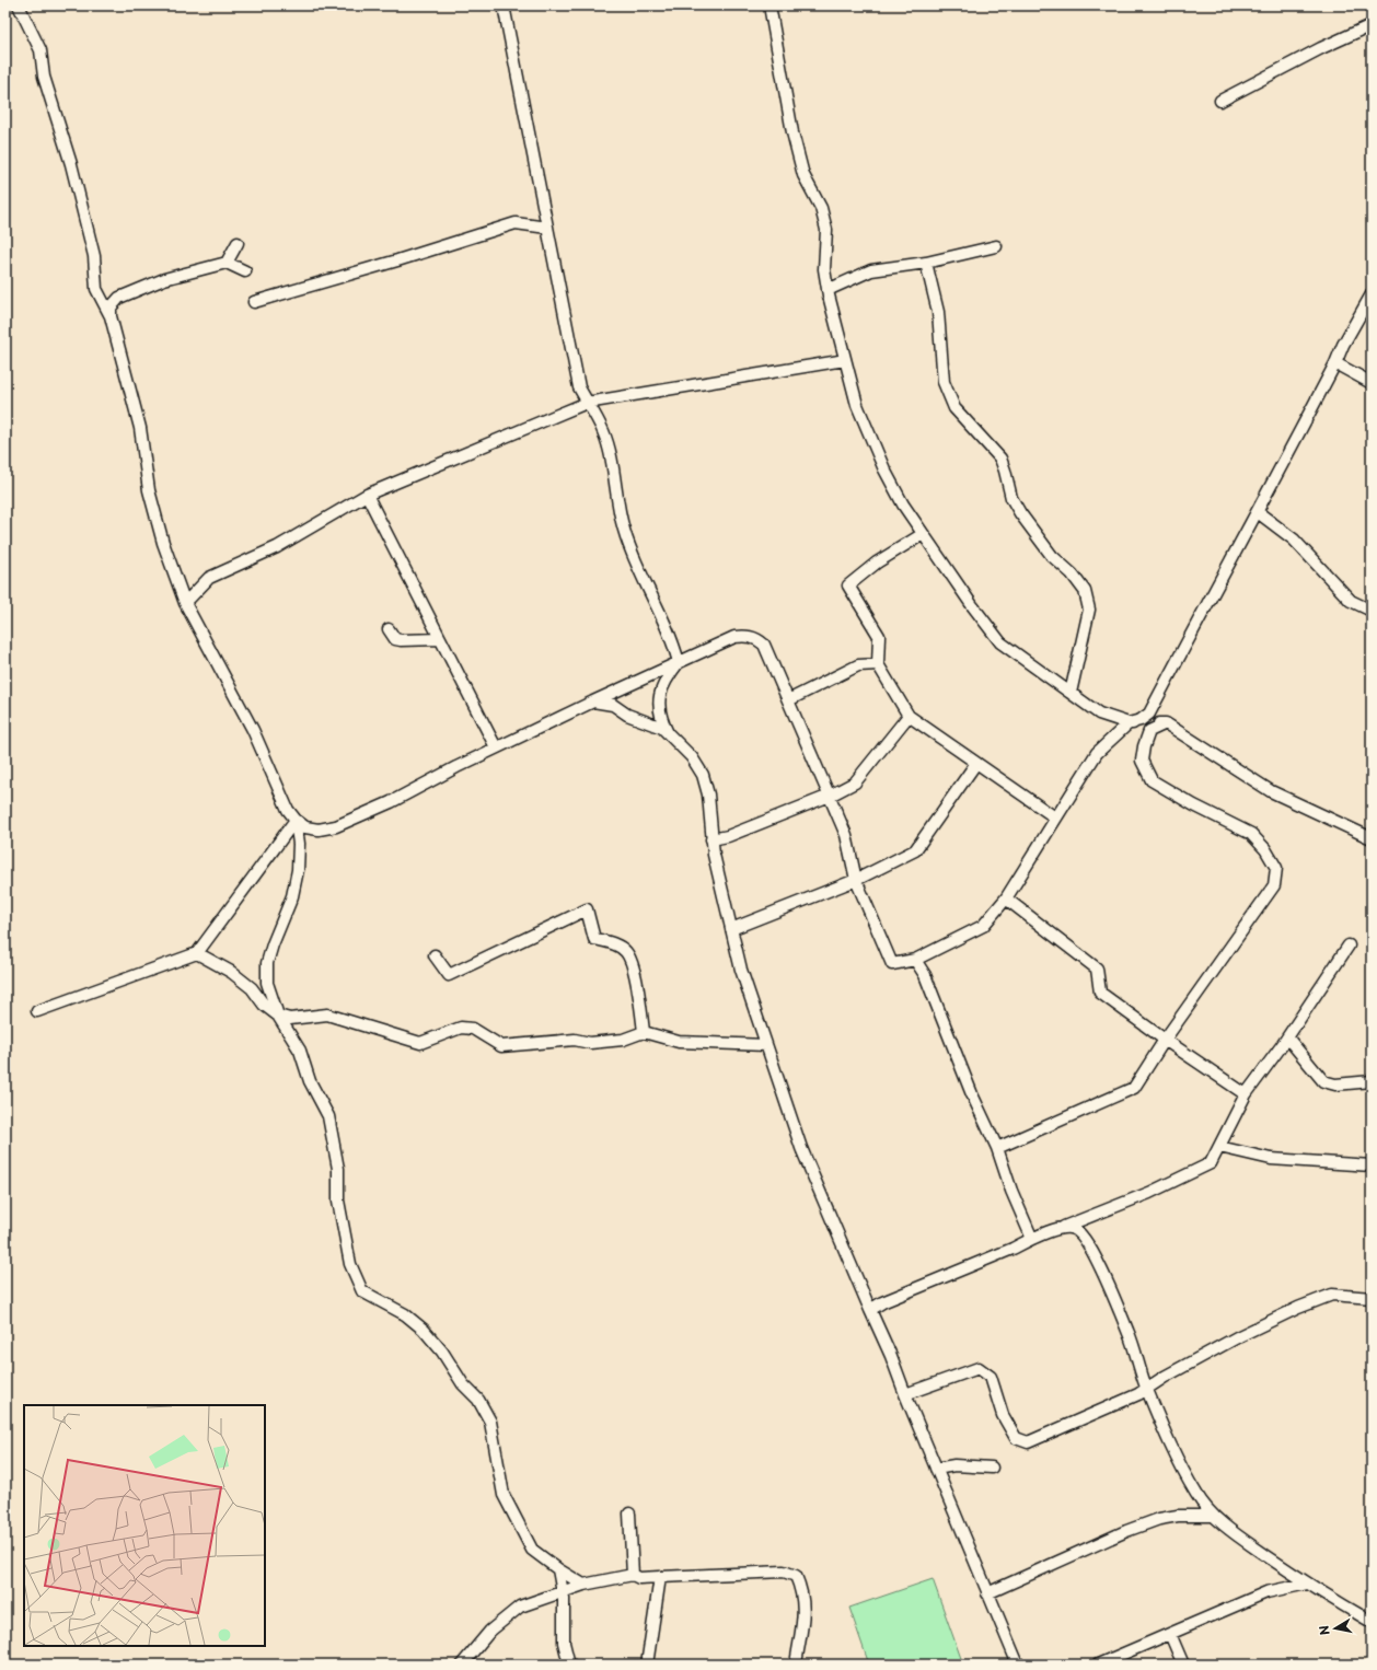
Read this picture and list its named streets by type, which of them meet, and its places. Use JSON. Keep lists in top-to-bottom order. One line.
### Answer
{"north":"left"}
